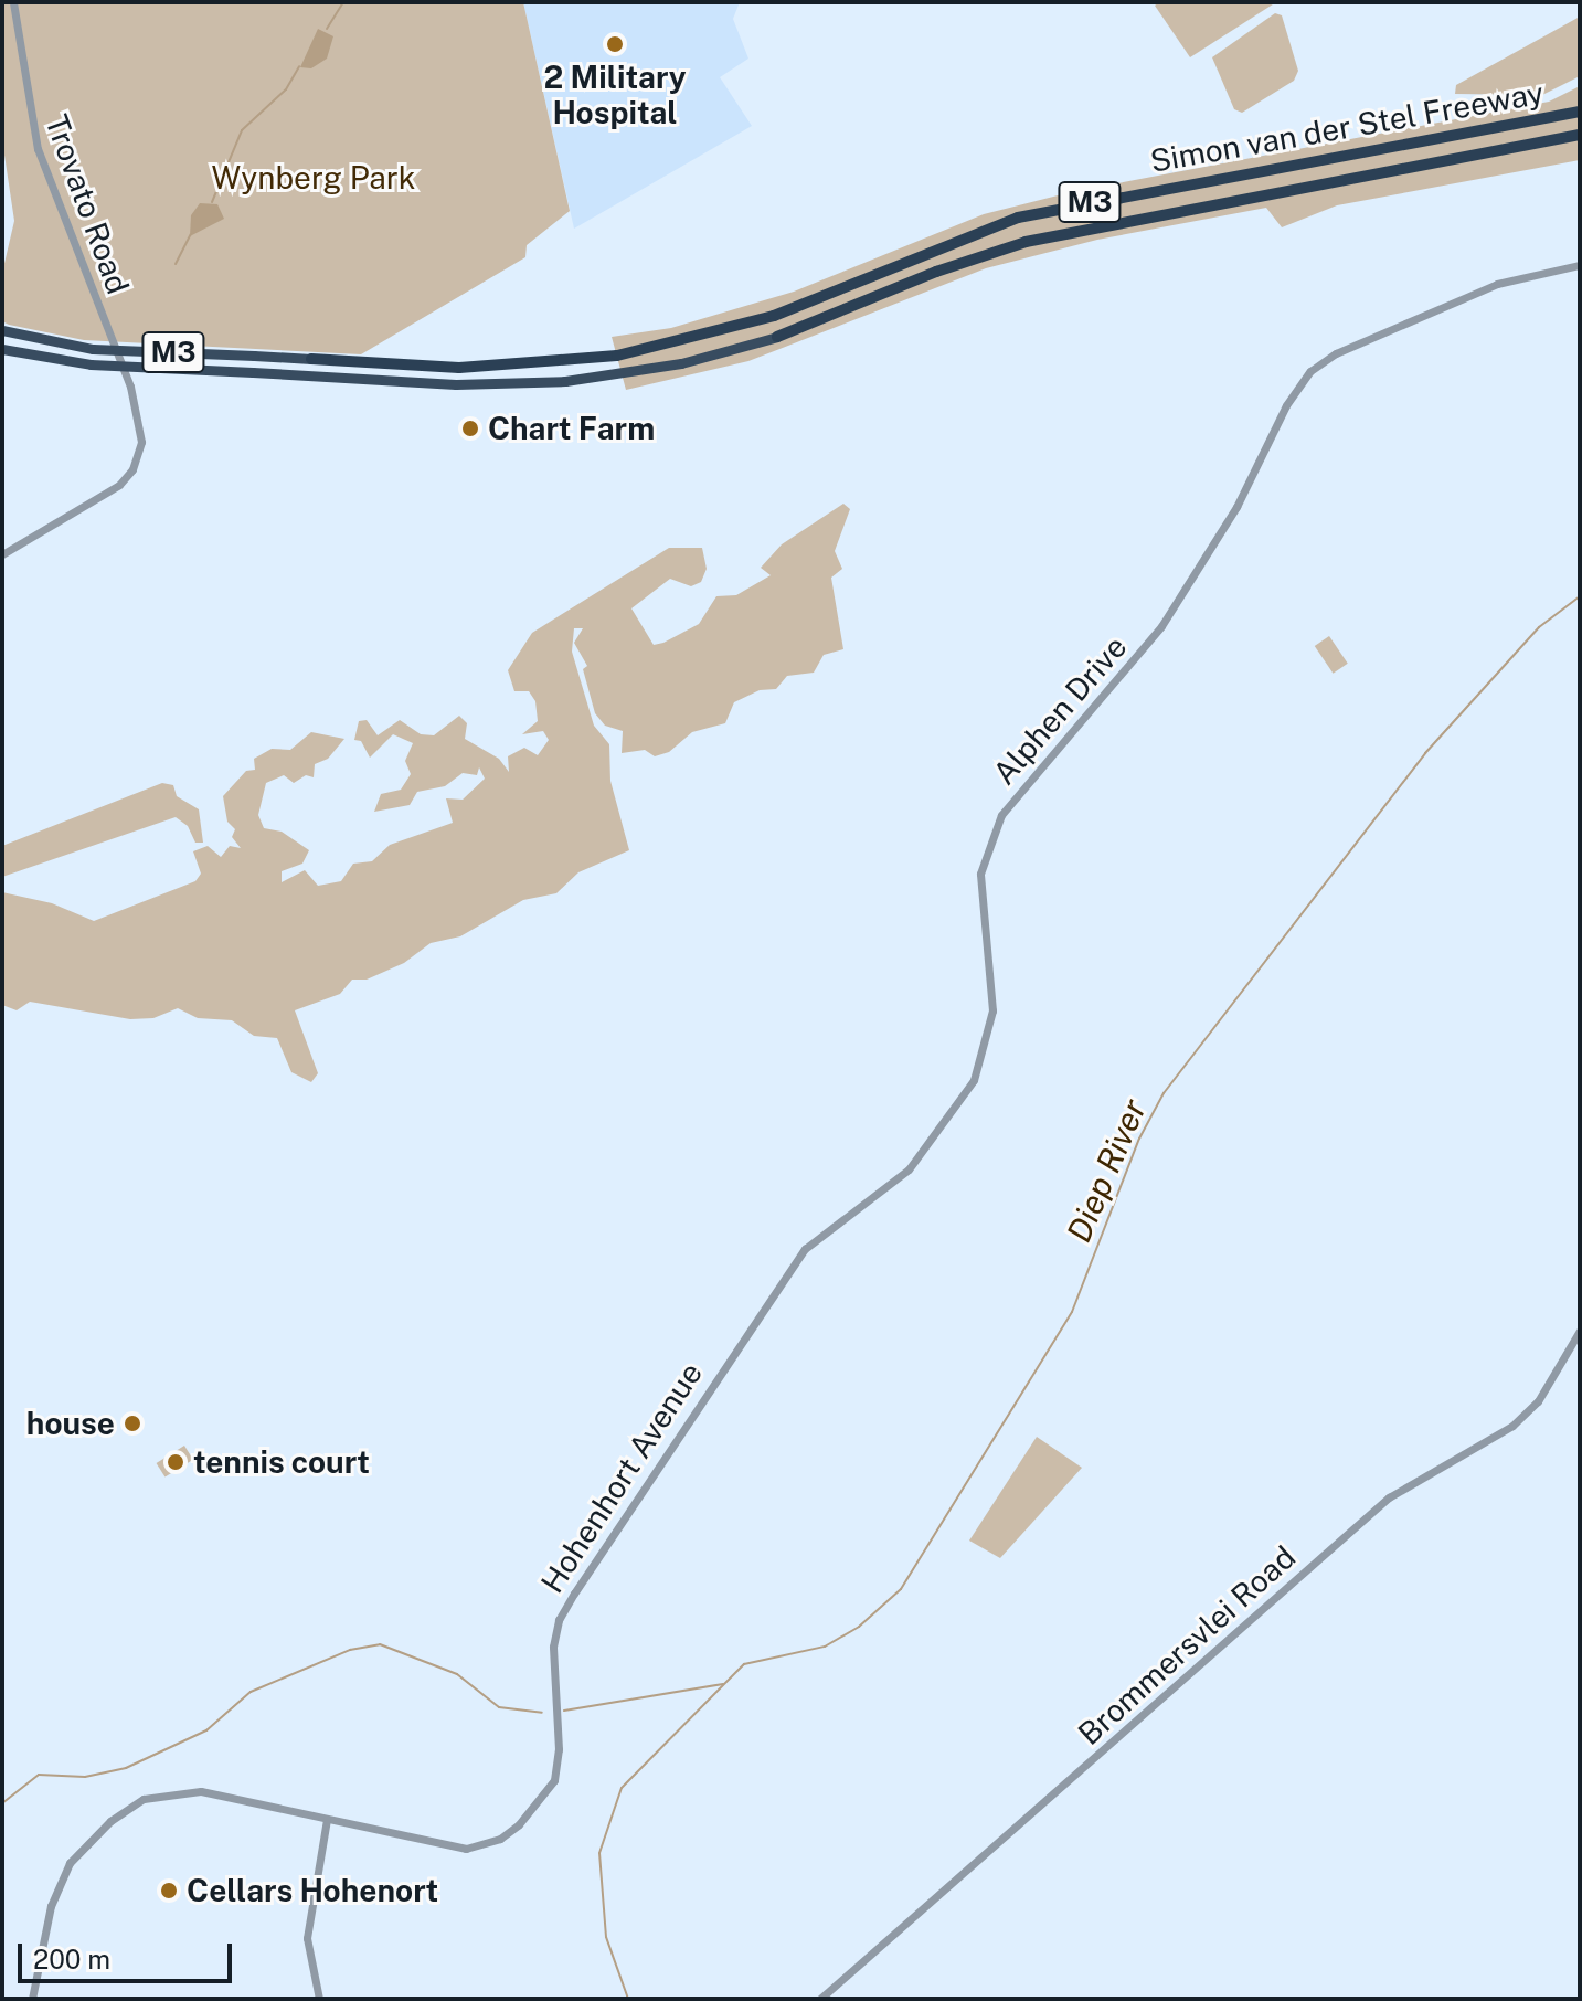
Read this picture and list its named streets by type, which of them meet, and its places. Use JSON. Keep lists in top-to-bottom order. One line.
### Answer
{"streets":{"highway":["Simon van der Stel Freeway","M3"],"street":["Trovato Road","Alphen Drive","Hohenhort Avenue","Brommersvlei Road"]},"crossings":[["Alphen Drive","Hohenhort Avenue"]],"water":["Diep River"],"parks":["Wynberg Park"],"places":["2 Military Hospital","Chart Farm","house","tennis court","Cellars Hohenort"],"scale_bar":"200 m"}
